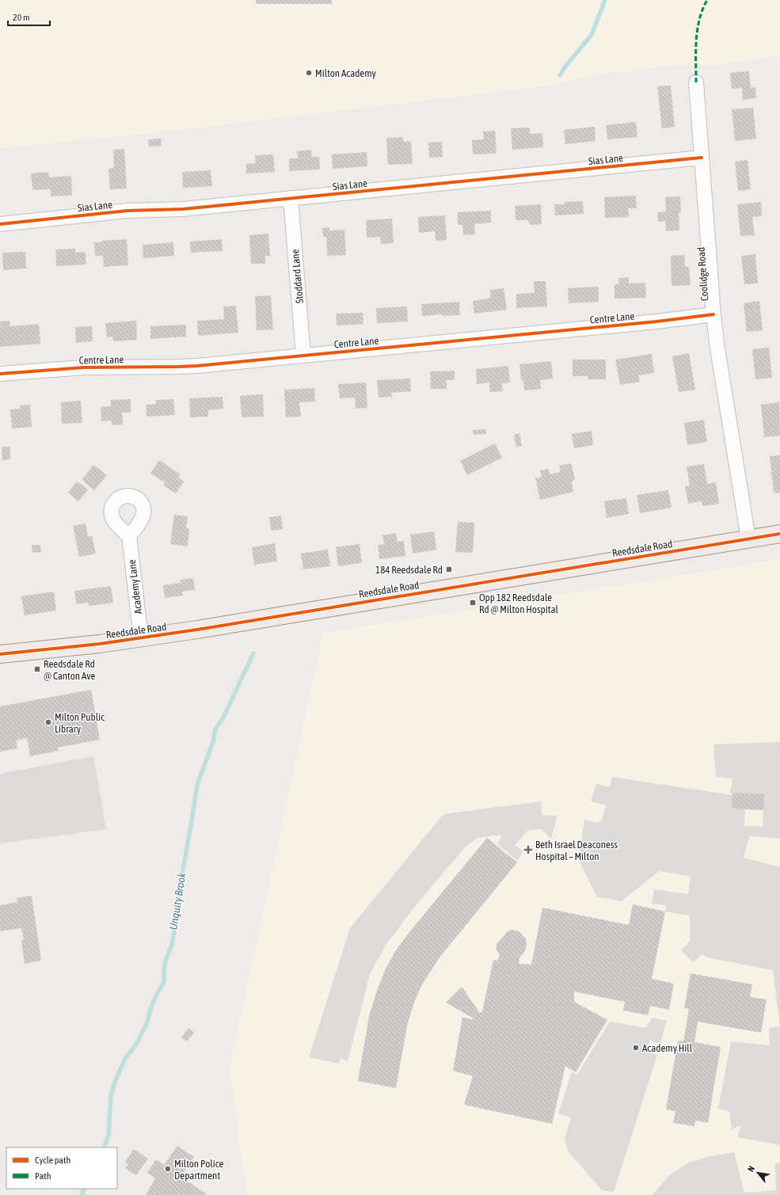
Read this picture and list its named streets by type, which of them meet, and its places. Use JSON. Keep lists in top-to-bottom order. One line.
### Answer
{"streets":{"main road":["Reedsdale Road"],"street":["Sias Lane","Coolidge Road","Stoddard Lane","Centre Lane","Academy Lane"]},"crossings":[["Sias Lane","Coolidge Road"],["Sias Lane","Stoddard Lane"],["Coolidge Road","Centre Lane"],["Coolidge Road","Reedsdale Road"],["Stoddard Lane","Centre Lane"],["Reedsdale Road","Academy Lane"]],"water":["Unquity Brook"],"places":{"other":["Milton Academy","Milton Public Library","Academy Hill","Milton Police Department"],"transit":["184 Reedsdale Rd","Opp 182 Reedsdale Rd @ Milton Hospital","Reedsdale Rd @ Canton Ave"],"health":["Beth Israel Deaconess Hospital – Milton"]},"legend":["Cycle path","Path"],"scale_bar":"20 m","north":"top left"}
